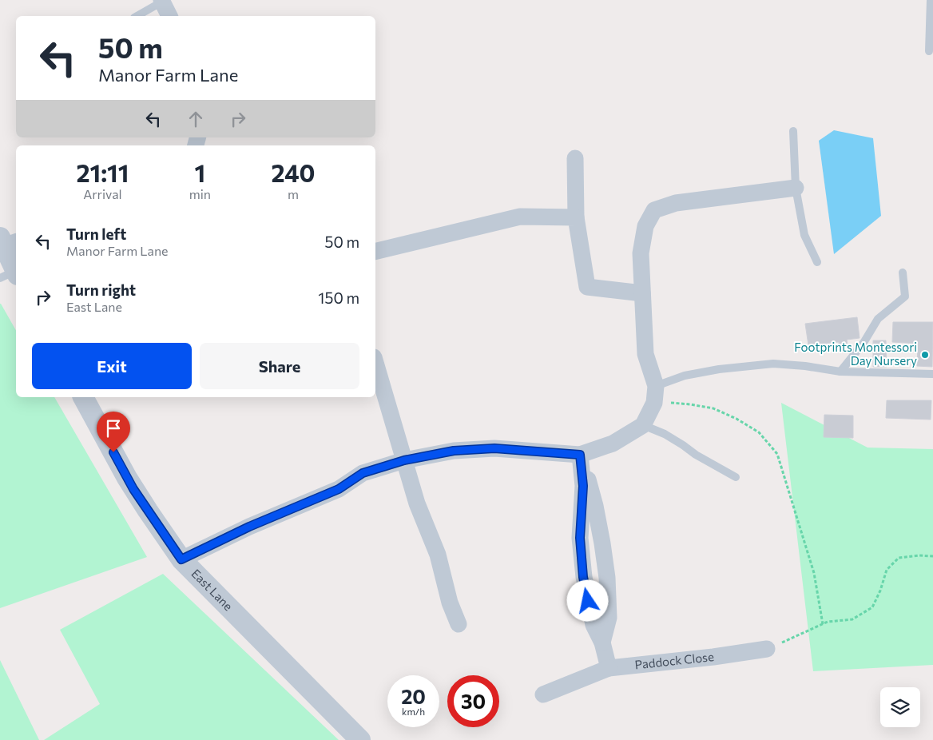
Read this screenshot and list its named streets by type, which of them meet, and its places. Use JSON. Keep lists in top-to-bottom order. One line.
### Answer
{"streets":{"street":["East Lane","Paddock Close"]},"places":["Footprints Montessori Day Nursery"],"page":{"turn":["50 m","Manor Farm Lane"],"eta":["21:11","Arrival","1","min","240","m"],"list":[{"name":"Turn left","note":"Manor Farm Lane","value":"50 m"},{"name":"Turn right","note":"East Lane","value":"150 m"}],"buttons":["Exit","Share"],"speed":"20 km/h","limit":"30"}}
